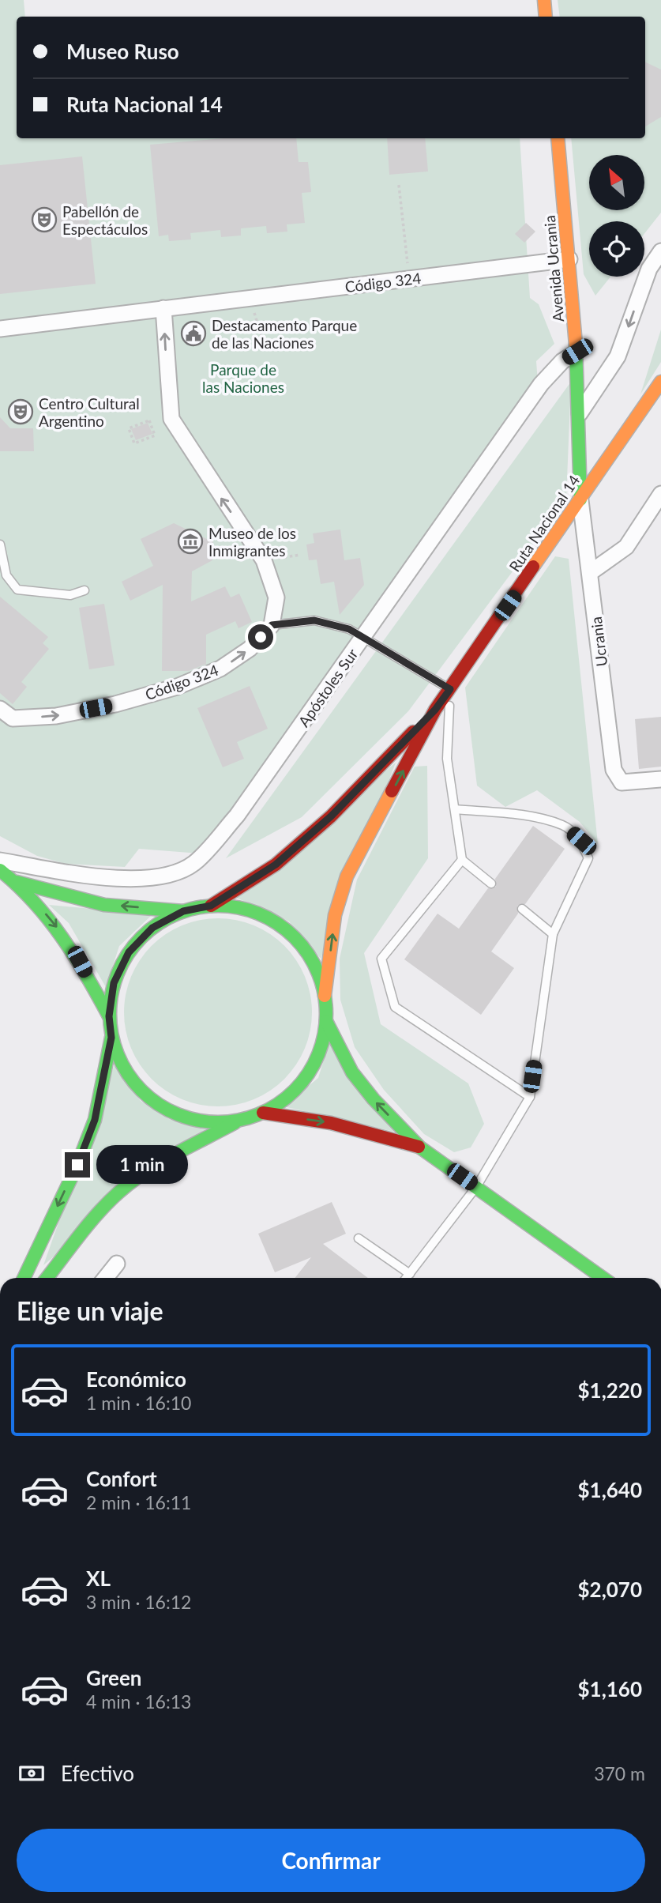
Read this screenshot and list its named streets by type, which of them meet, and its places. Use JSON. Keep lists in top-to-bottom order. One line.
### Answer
{"streets":{"main road":["Avenida Ucrania","Ruta Nacional 14"],"street":["Código 324","Ucrania","Apóstoles Sur"]},"crossings":[["Avenida Ucrania","Código 324"],["Avenida Ucrania","Ruta Nacional 14"],["Avenida Ucrania","Ucrania"],["Avenida Ucrania","Apóstoles Sur"],["Ruta Nacional 14","Ucrania"]],"parks":["Parque de las Naciones"],"places":{"theatre":["Pabellón de Espectáculos","Centro Cultural Argentino"],"public building":["Destacamento Parque de las Naciones"],"museum":["Museo de los Inmigrantes"]},"north":"top left","page":{"banner":["Museo Ruso","Ruta Nacional 14"],"bubble":"1 min","heading":"Elige un viaje","list":[{"name":"Económico","note":"1 min · 16:10","value":"$1,220"},{"name":"Confort","note":"2 min · 16:11","value":"$1,640"},{"name":"XL","note":"3 min · 16:12","value":"$2,070"},{"name":"Green","note":"4 min · 16:13","value":"$1,160"}],"pay":["Efectivo","370 m"],"buttons":"Confirmar"}}
